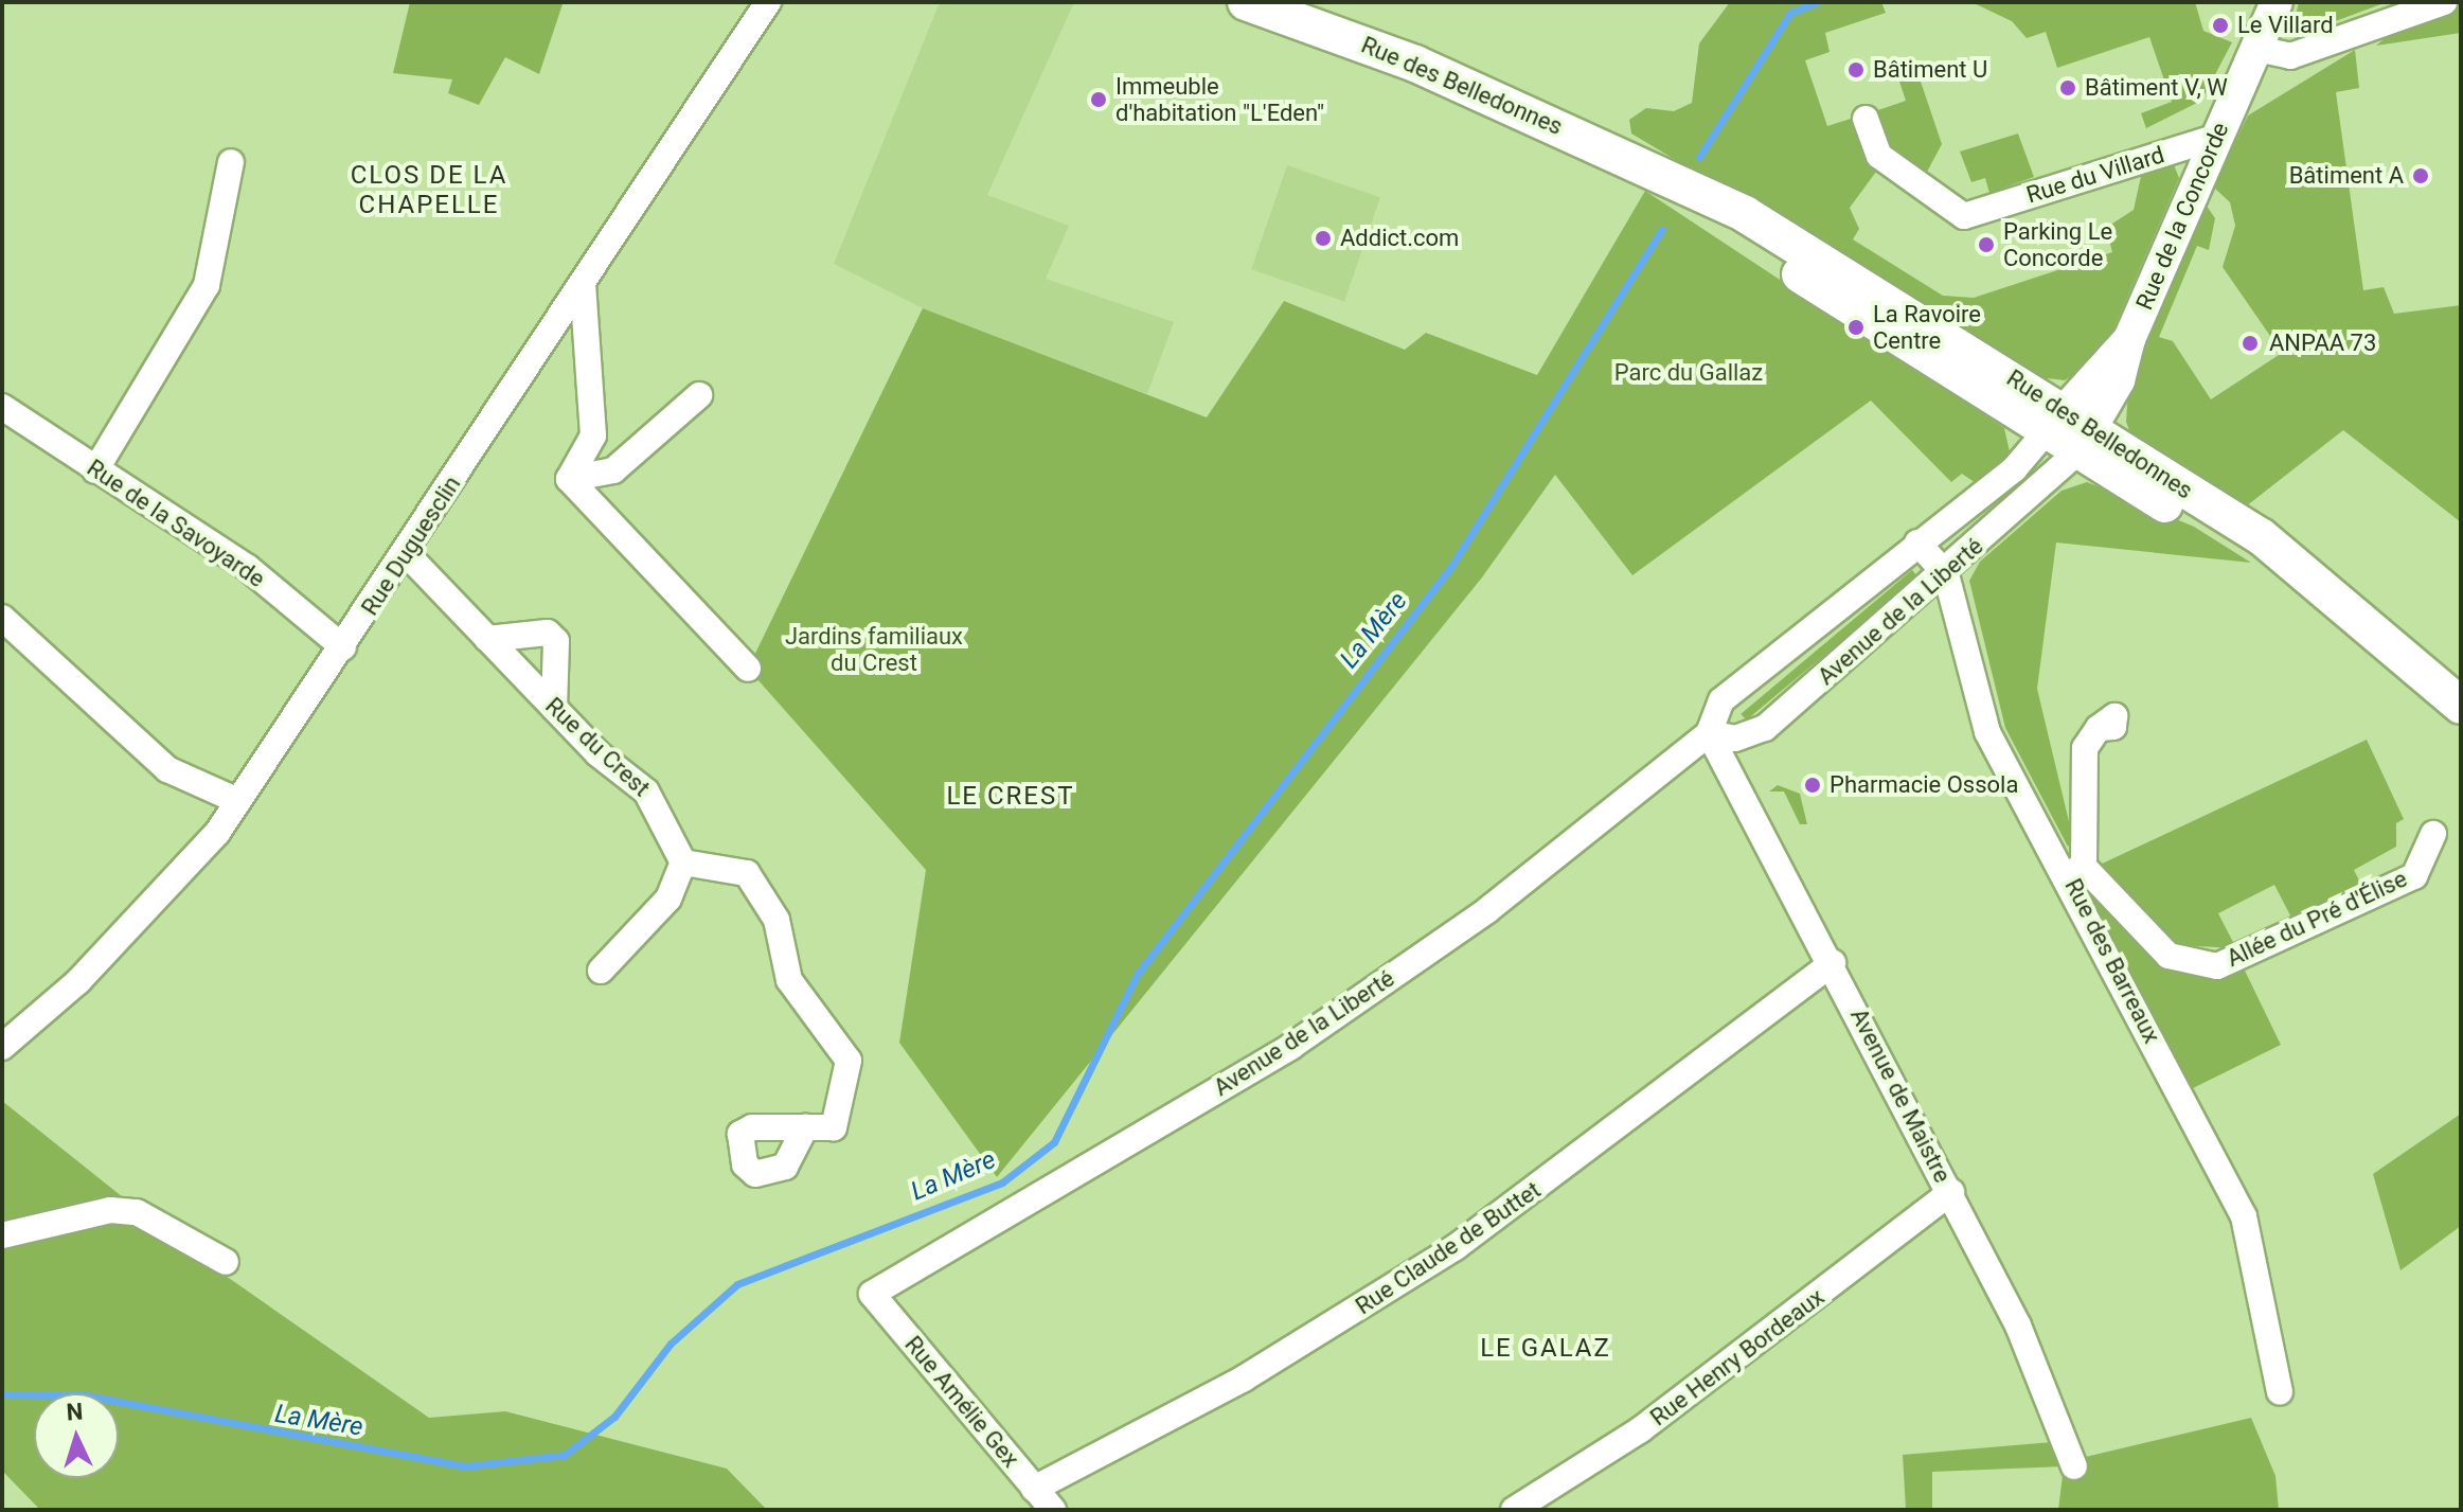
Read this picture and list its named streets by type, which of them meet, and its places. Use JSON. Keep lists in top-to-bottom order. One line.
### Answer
{"streets":{"main road":["Rue des Belledonnes"],"street":["Rue du Villard","Rue de la Concorde","Rue de la Savoyarde","Rue Duguesclin","Avenue de la Liberté","Rue du Crest","Allée du Pré d'Élise","Rue des Barreaux","Avenue de Maistre","Rue Claude de Buttet","Rue Henry Bordeaux","Rue Amélie Gex"]},"crossings":[["Rue des Belledonnes","Rue de la Concorde"],["Rue des Belledonnes","Avenue de la Liberté"],["Rue du Villard","Rue de la Concorde"],["Rue de la Concorde","Avenue de la Liberté"],["Rue de la Savoyarde","Rue Duguesclin"],["Rue Duguesclin","Rue du Crest"],["Avenue de la Liberté","Rue des Barreaux"],["Avenue de la Liberté","Avenue de Maistre"],["Avenue de la Liberté","Rue Amélie Gex"],["Allée du Pré d'Élise","Rue des Barreaux"],["Avenue de Maistre","Rue Claude de Buttet"],["Avenue de Maistre","Rue Henry Bordeaux"],["Rue Claude de Buttet","Rue Amélie Gex"]],"districts":["CLOS DE LA CHAPELLE","LE CREST","LE GALAZ"],"water":["La Mère"],"parks":["Parc du Gallaz","Jardins familiaux du Crest"],"places":["Le Villard","Bâtiment U","Bâtiment V, W","Immeuble d'habitation \"L'Eden\"","Bâtiment A","Addict.com","Parking Le Concorde","La Ravoire Centre","ANPAA 73","Pharmacie Ossola"],"north":"top"}
